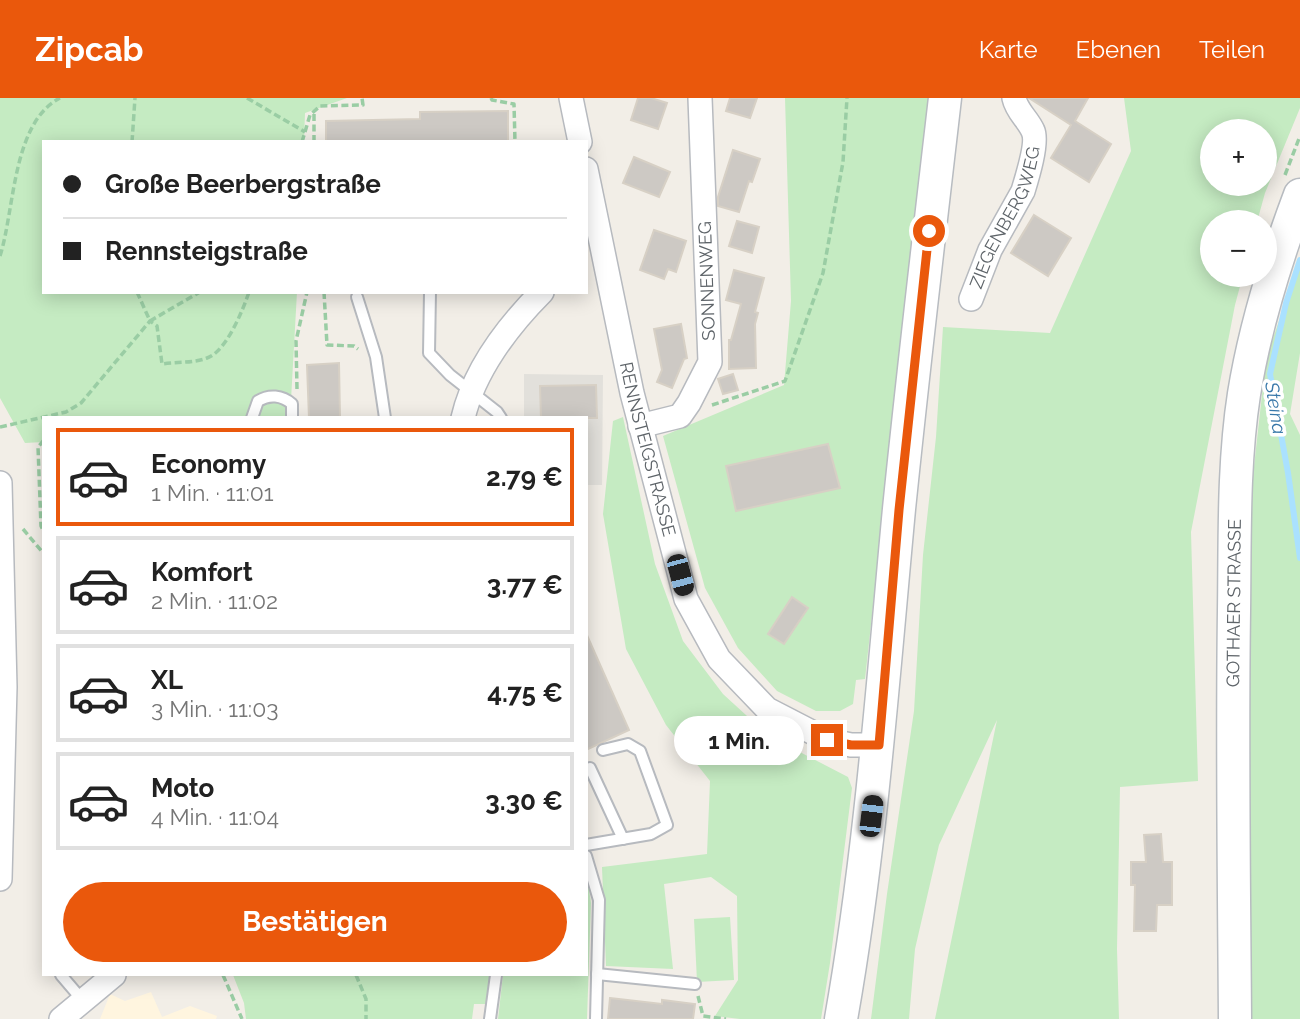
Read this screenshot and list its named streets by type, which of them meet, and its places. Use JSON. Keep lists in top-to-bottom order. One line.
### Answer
{"streets":{"street":["ZIEGENBERGWEG","SONNENWEG","RENNSTEIGSTRASSE","GOTHAER STRASSE"]},"water":["Steina"],"page":{"header":"Zipcab","nav":["Karte","Ebenen","Teilen"],"map_buttons":["+","−"],"banner":["Große Beerbergstraße","Rennsteigstraße"],"list":[{"name":"Economy","note":"1 Min. · 11:01","value":"2.79 €"},{"name":"Komfort","note":"2 Min. · 11:02","value":"3.77 €"},{"name":"XL","note":"3 Min. · 11:03","value":"4.75 €"},{"name":"Moto","note":"4 Min. · 11:04","value":"3.30 €"}],"bubble":"1 Min.","buttons":"Bestätigen"}}
